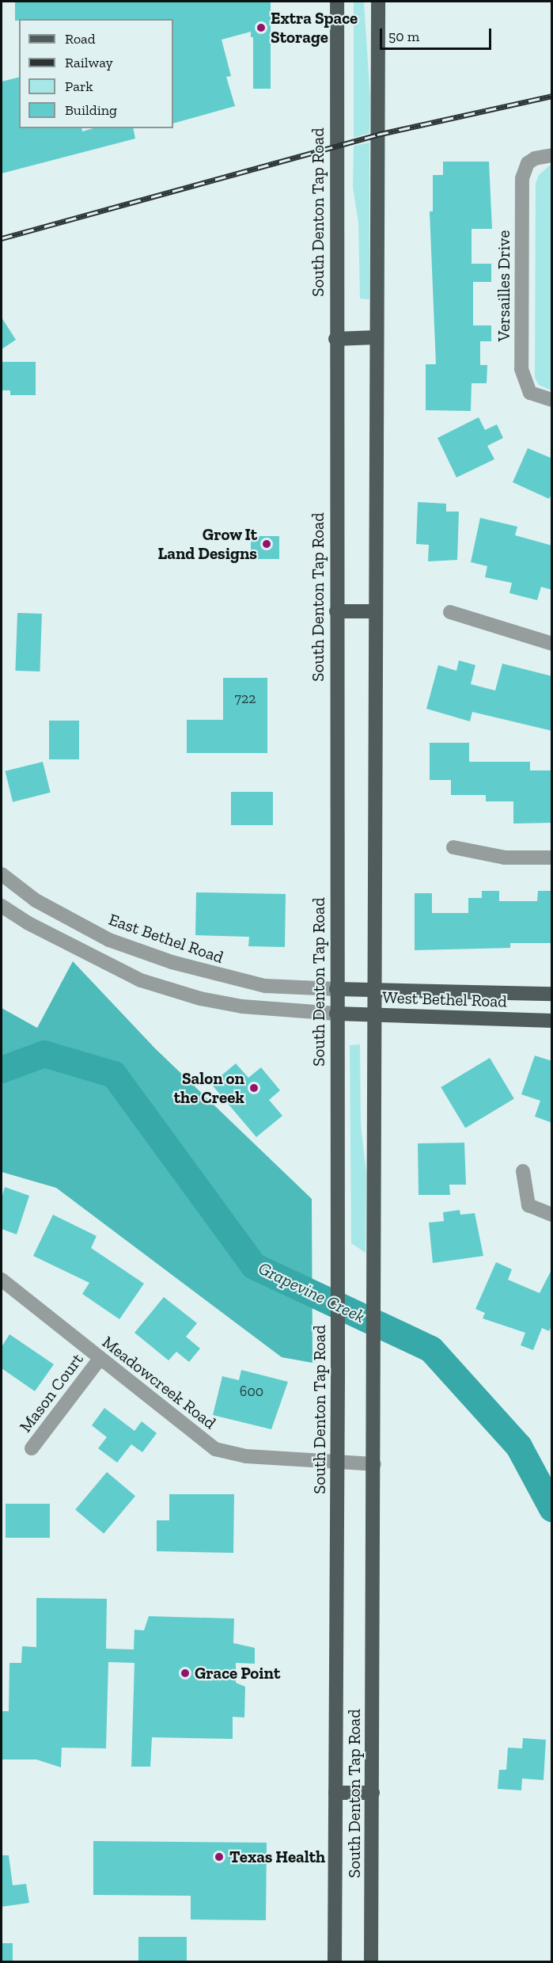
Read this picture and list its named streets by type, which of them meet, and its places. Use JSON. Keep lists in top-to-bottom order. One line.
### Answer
{"streets":{"main road":["South Denton Tap Road","West Bethel Road"],"street":["Versailles Drive","East Bethel Road","Meadowcreek Road","Mason Court"]},"crossings":[["South Denton Tap Road","East Bethel Road"],["South Denton Tap Road","West Bethel Road"],["South Denton Tap Road","Meadowcreek Road"],["East Bethel Road","West Bethel Road"],["Meadowcreek Road","Mason Court"]],"water":["Grapevine Creek"],"places":["Extra Space Storage","Grow It Land Designs","Salon on the Creek","Grace Point","Texas Health"],"house_numbers":["722","600"],"legend":["Road","Railway","Park","Building"],"scale_bar":"50 m"}
